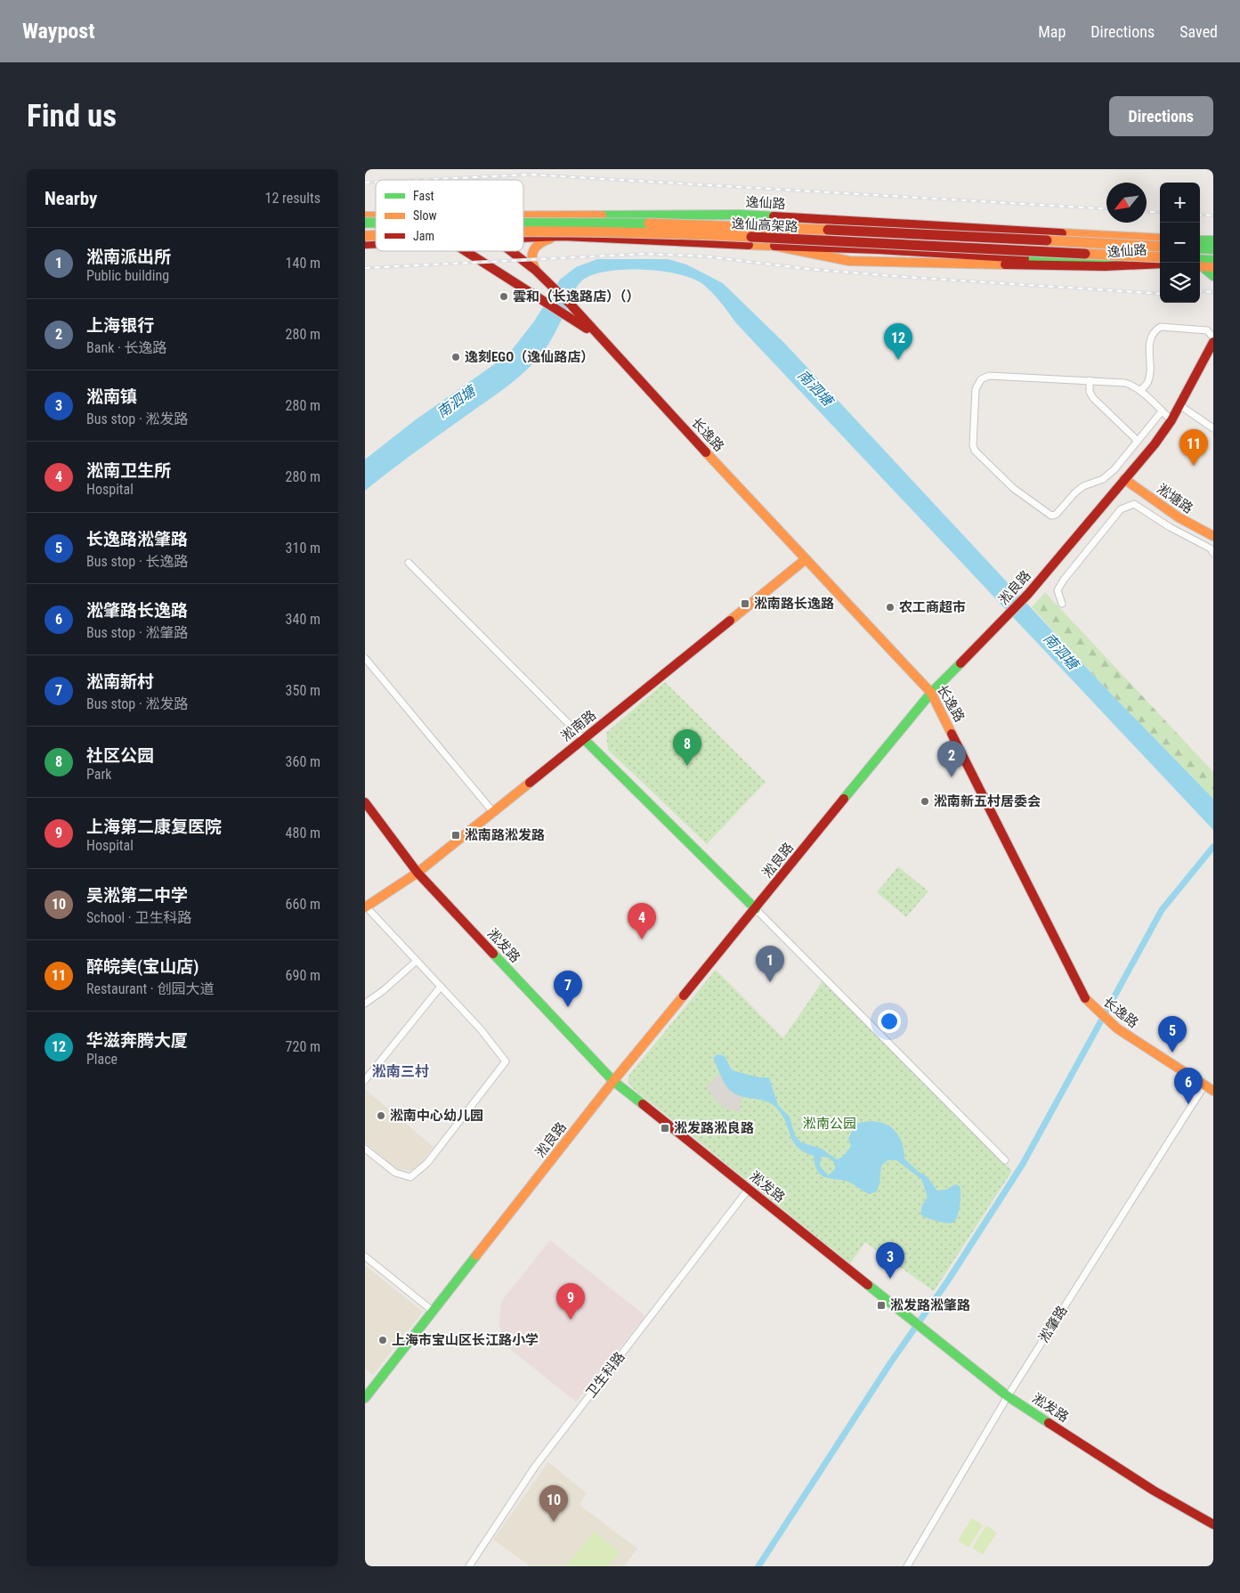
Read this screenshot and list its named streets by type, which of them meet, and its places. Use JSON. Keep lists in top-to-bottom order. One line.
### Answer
{"streets":{"main road":["逸仙路","逸仙高架路","长逸路","淞塘路","淞良路","淞南路","淞发路"],"street":["淞肇路","卫生科路"]},"crossings":[["长逸路","淞良路"],["长逸路","淞南路"],["长逸路","淞肇路"],["淞塘路","淞良路"],["淞良路","淞发路"],["淞南路","淞发路"],["淞发路","淞肇路"],["淞发路","卫生科路"]],"districts":["淞南三村"],"water":["南泗塘"],"parks":["淞南公园"],"places":{"other":["雲和（长逸路店）（）","逸刻EGO（逸仙路店）","农工商超市","淞南新五村居委会","淞南中心幼儿园","上海市宝山区长江路小学"],"transit":["淞南路长逸路","淞南路淞发路","淞发路淞良路","淞发路淞肇路"]},"legend":["Fast","Slow","Jam"],"north":"bottom left","page":{"header":"Waypost","nav":["Map","Directions","Saved"],"buttons":"Directions","title":"Find us","heading":["Nearby","12 results"],"map_buttons":["+","−"],"list":[{"mark":"1","name":"淞南派出所","note":"Public building","value":"140 m"},{"mark":"2","name":"上海银行","note":"Bank · 长逸路","value":"280 m"},{"mark":"3","name":"淞南镇","note":"Bus stop · 淞发路","value":"280 m"},{"mark":"4","name":"淞南卫生所","note":"Hospital","value":"280 m"},{"mark":"5","name":"长逸路淞肇路","note":"Bus stop · 长逸路","value":"310 m"},{"mark":"6","name":"淞肇路长逸路","note":"Bus stop · 淞肇路","value":"340 m"},{"mark":"7","name":"淞南新村","note":"Bus stop · 淞发路","value":"350 m"},{"mark":"8","name":"社区公园","note":"Park","value":"360 m"},{"mark":"9","name":"上海第二康复医院","note":"Hospital","value":"480 m"},{"mark":"10","name":"吴淞第二中学","note":"School · 卫生科路","value":"660 m"},{"mark":"11","name":"醉皖美(宝山店)","note":"Restaurant · 创园大道","value":"690 m"},{"mark":"12","name":"华滋奔腾大厦","note":"Place","value":"720 m"}],"pins":["12","11","8","2","4","1","7","5","6","3","9","10"]}}
